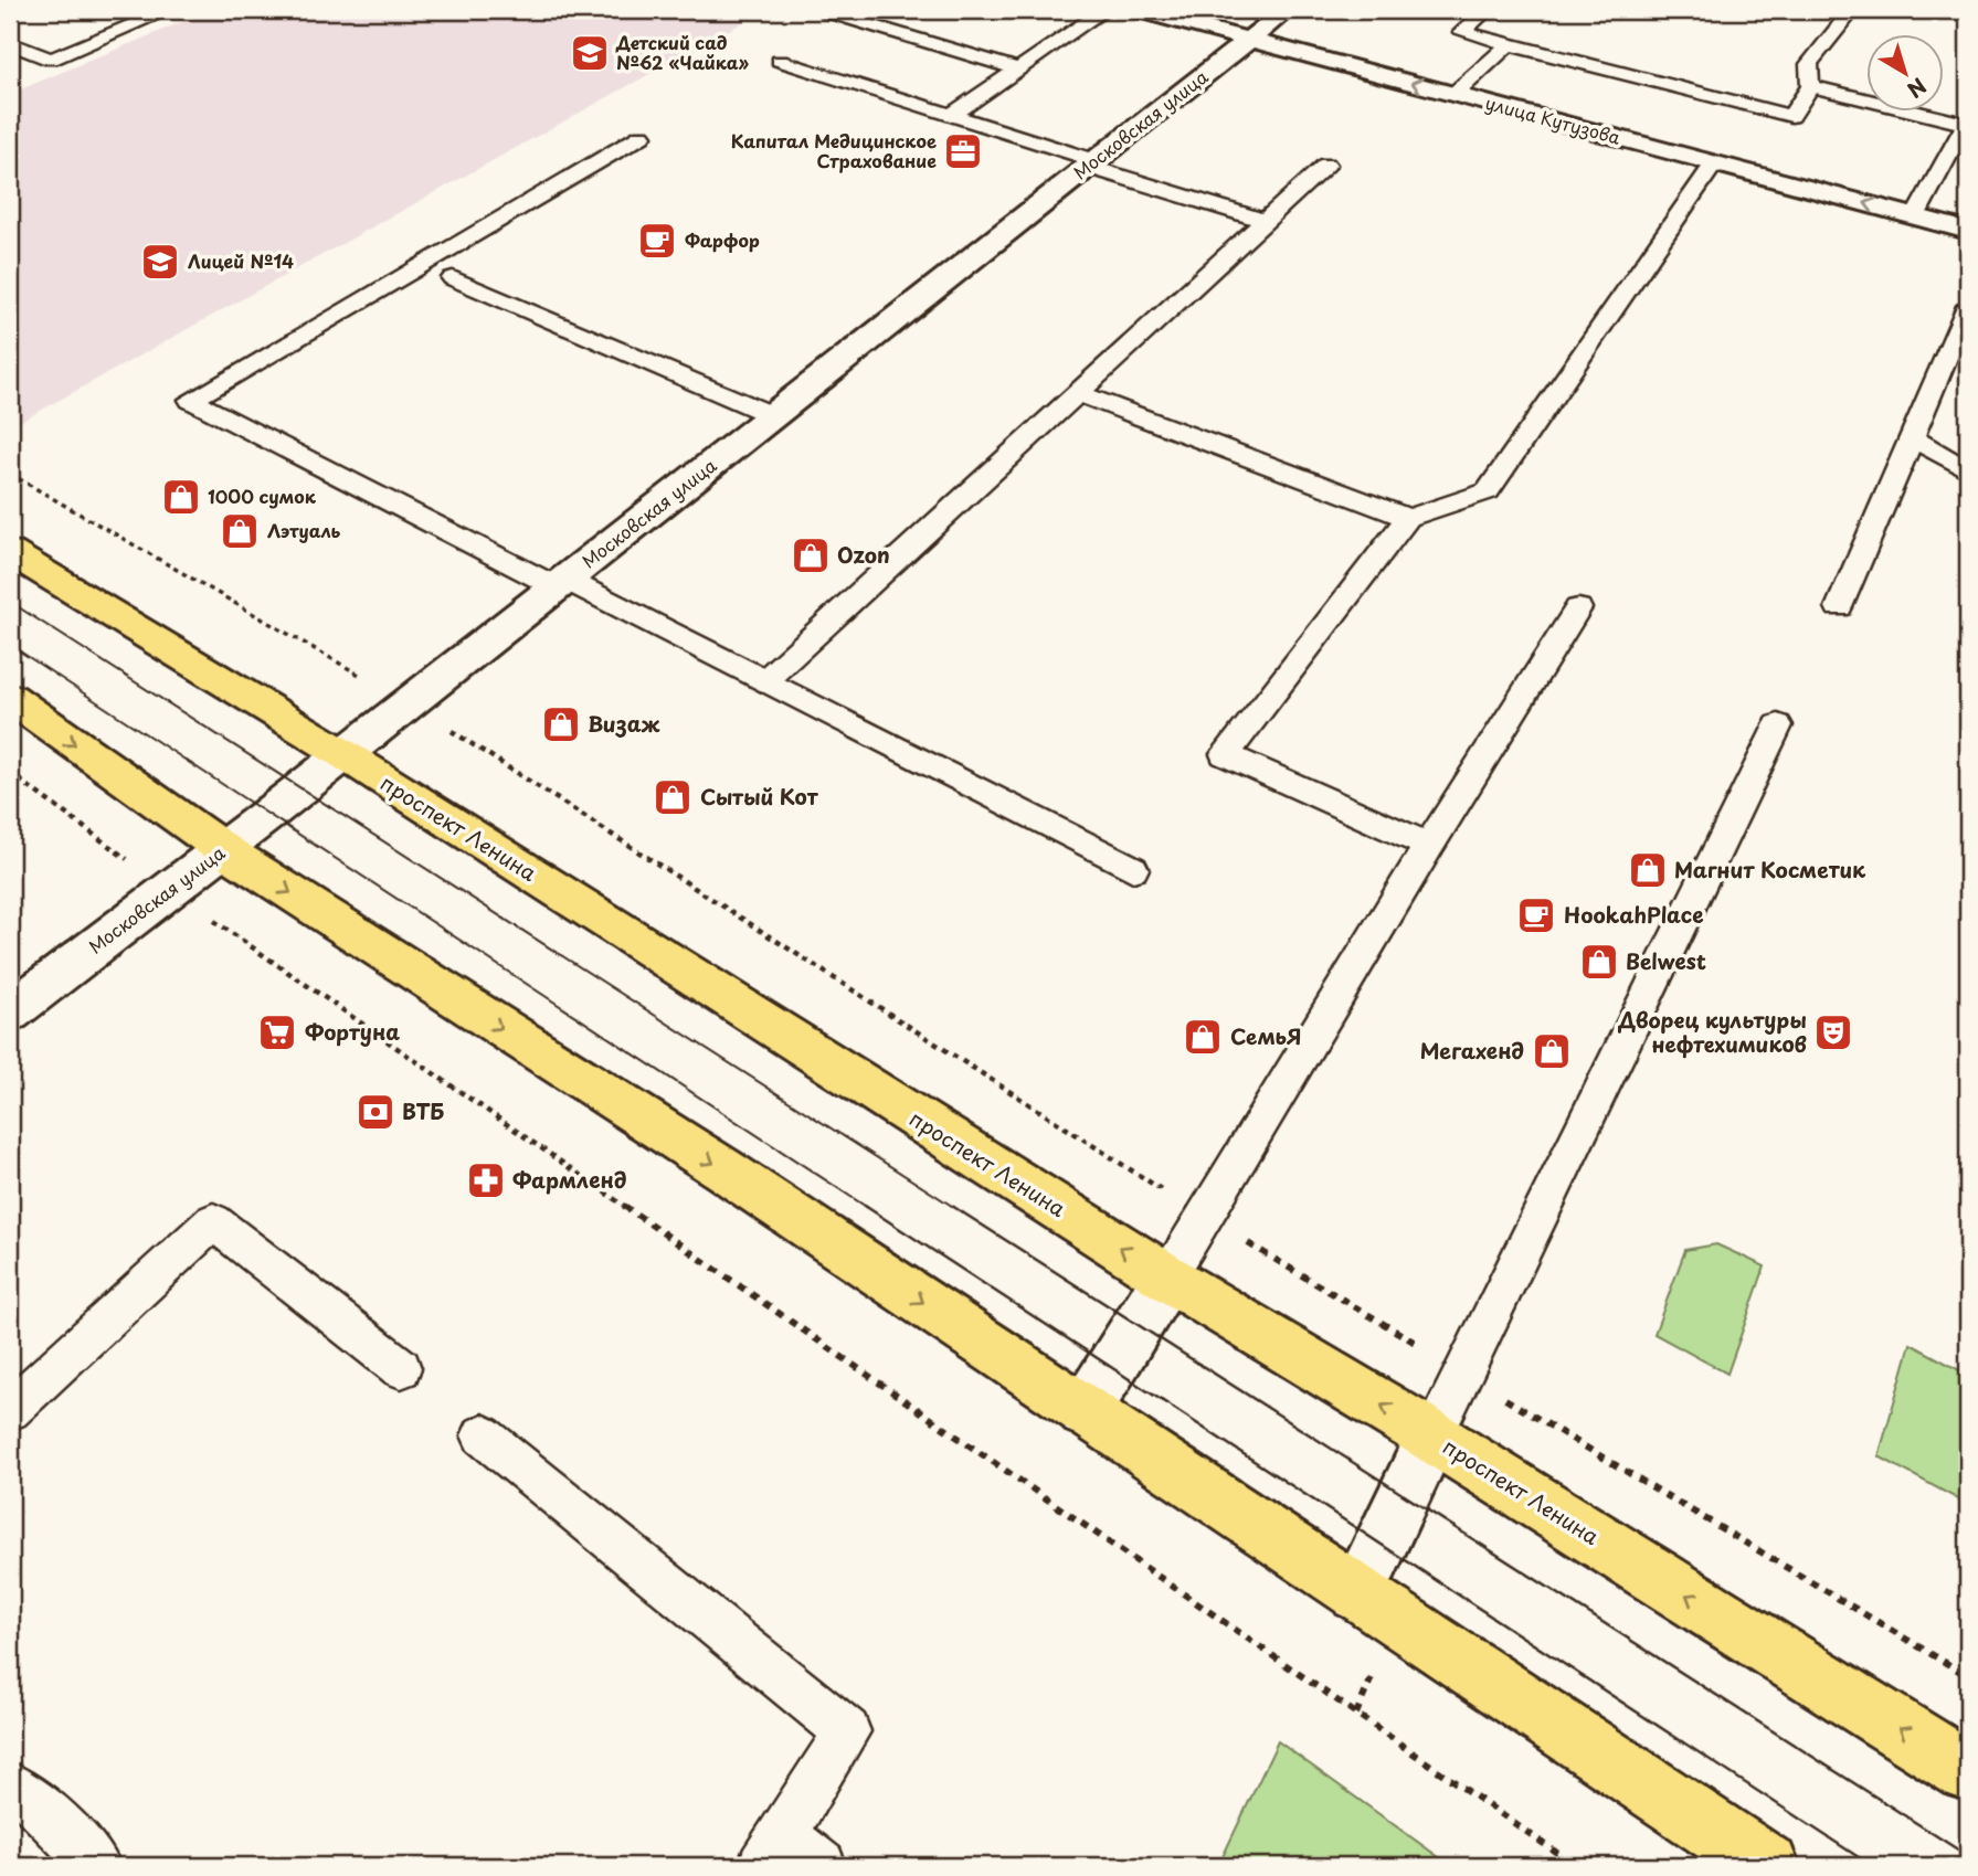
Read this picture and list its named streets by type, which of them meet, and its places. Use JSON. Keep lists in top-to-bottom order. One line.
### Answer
{"streets":{"main road":["проспект Ленина"],"street":["улица Кутузова","Московская улица"]},"crossings":[["улица Кутузова","Московская улица"],["Московская улица","проспект Ленина"]],"one_way":["улица Кутузова"],"places":{"school or university":["Детский сад №62 «Чайка»","Лицей №14"],"office":["Капитал Медицинское Страхование"],"cafe":["Фарфор","HookahPlace"],"shop":["1000 сумок","Лэтуаль","Ozon","Визаж","Сытый Кот","Магнит Косметик","Belwest","СемьЯ","Мегахенд"],"supermarket":["Фортуна"],"theatre":["Дворец культуры нефтехимиков"],"bank":["ВТБ"],"pharmacy":["Фармленд"]},"north":"bottom right"}
